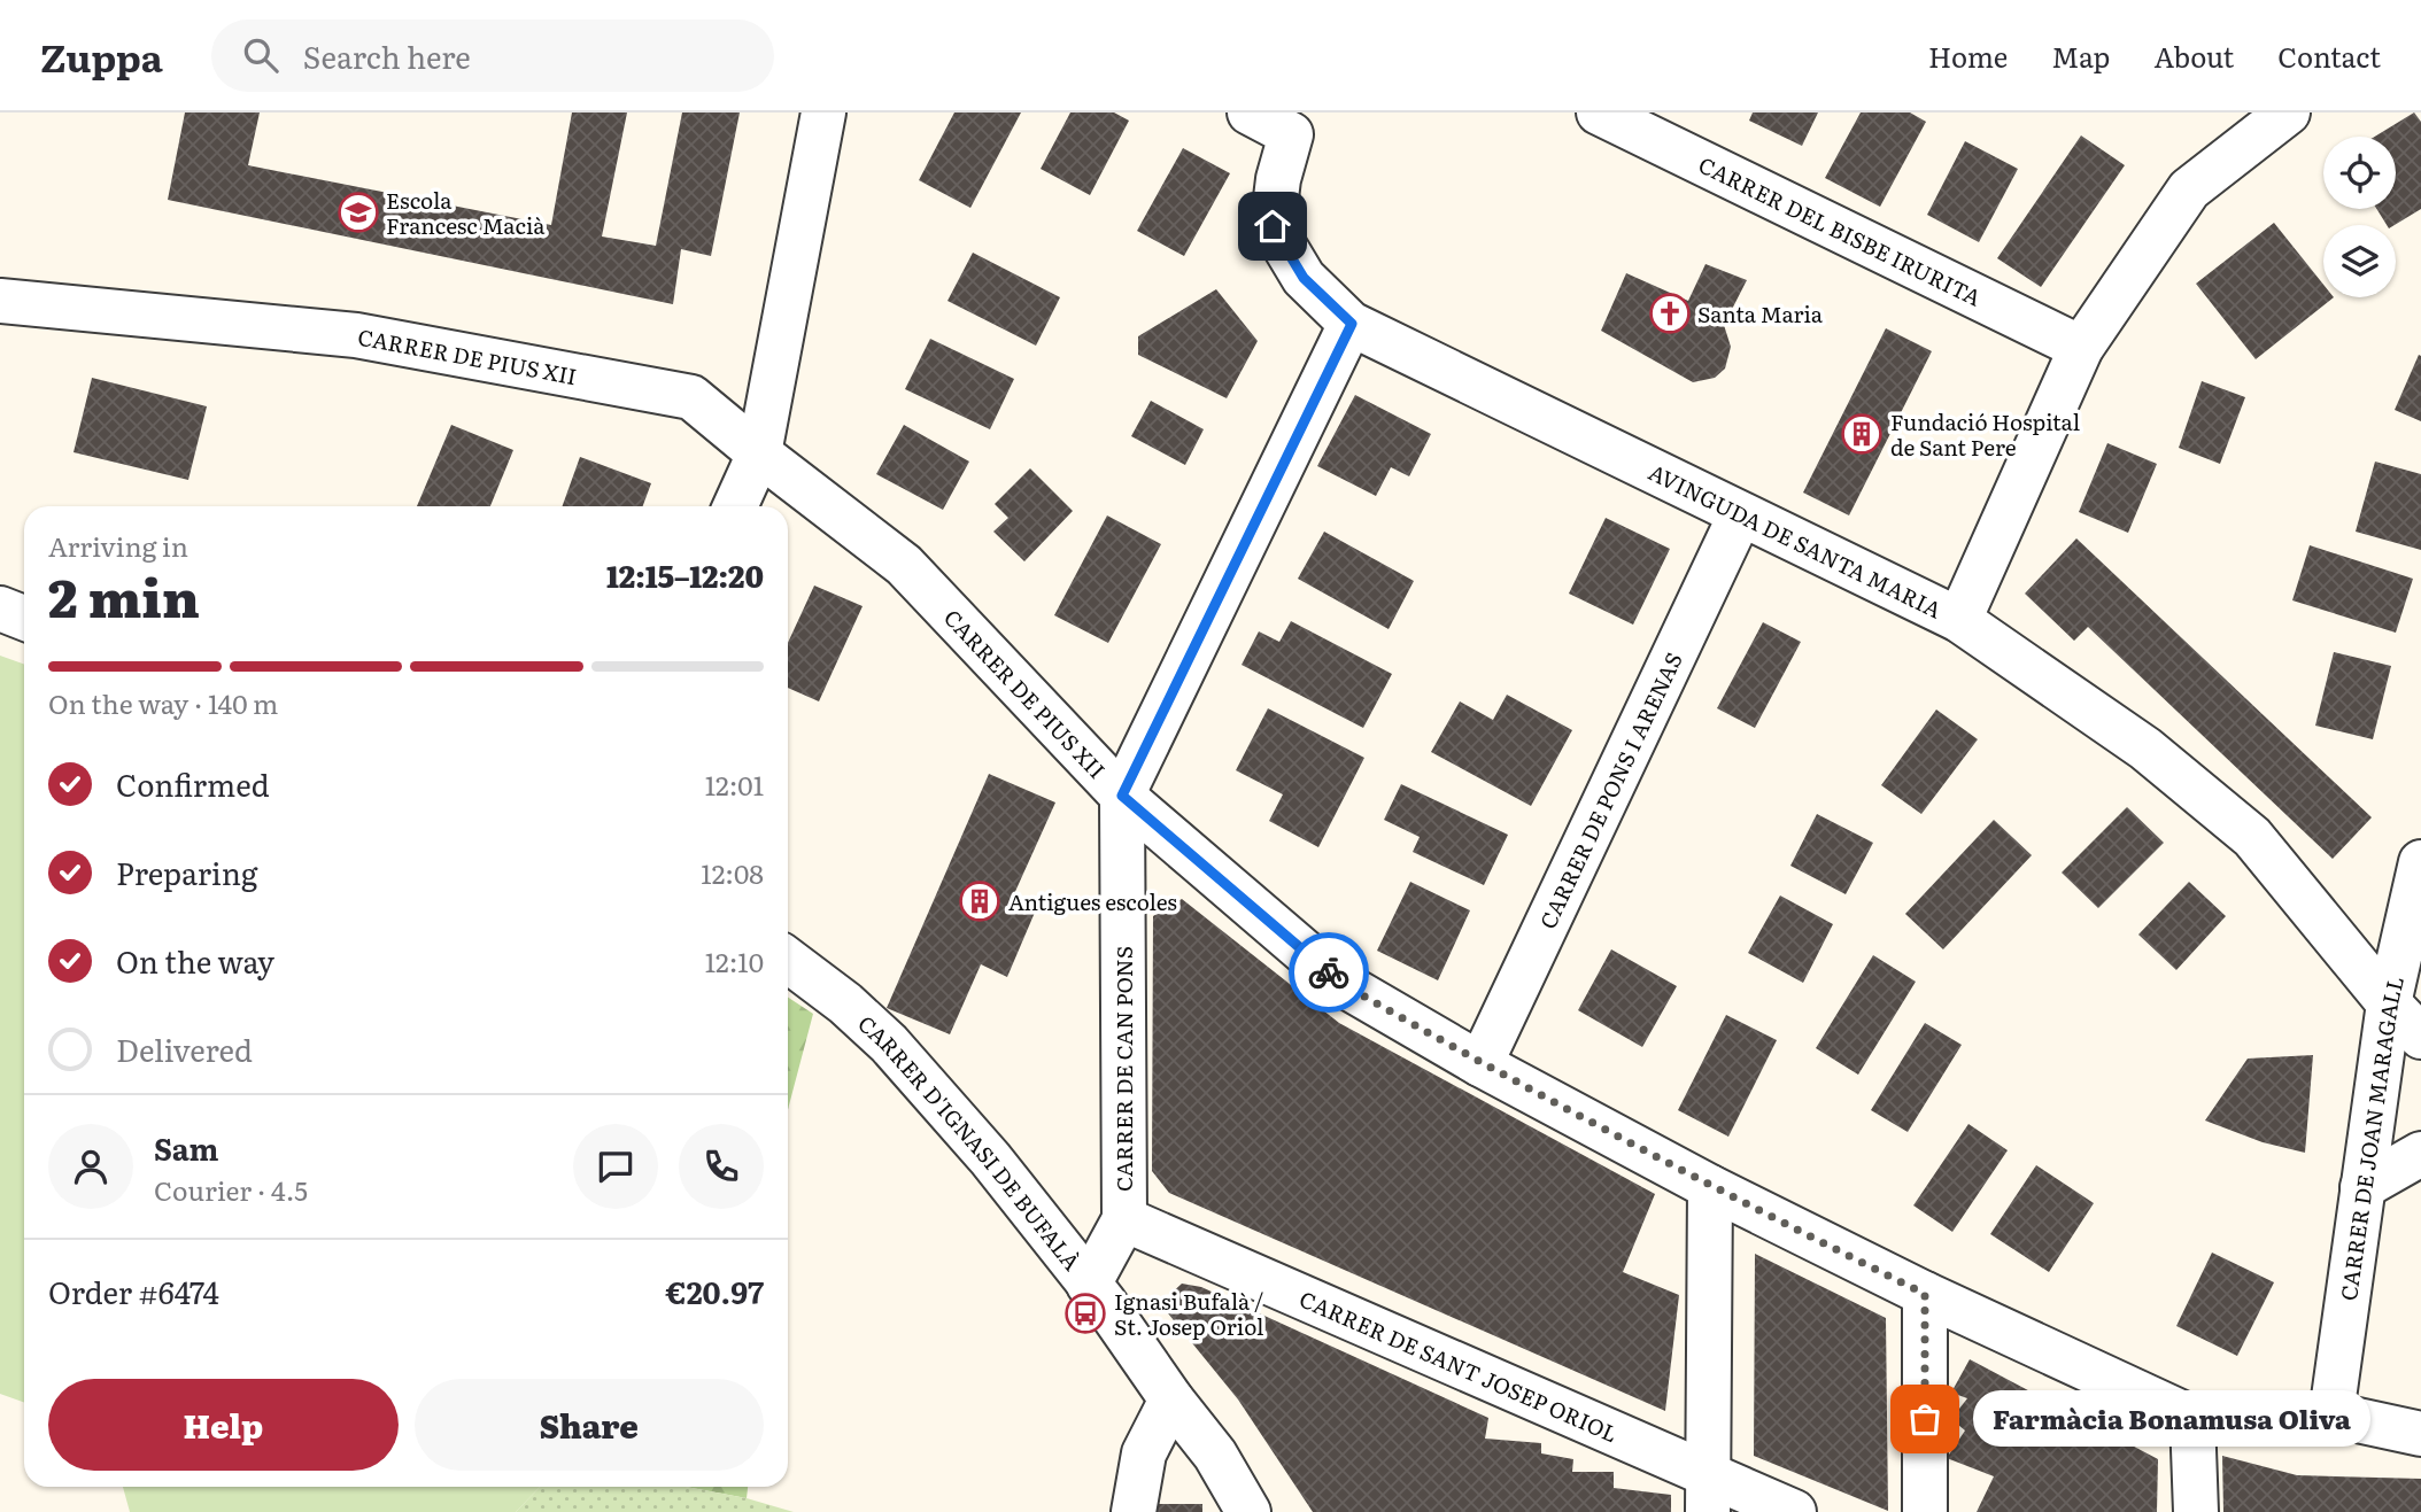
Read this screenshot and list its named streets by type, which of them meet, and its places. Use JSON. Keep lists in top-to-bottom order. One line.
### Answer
{"streets":{"street":["CARRER DEL BISBE IRURITA","CARRER DE PIUS XII","AVINGUDA DE SANTA MARIA","CARRER DE PONS I ARENAS","CARRER DE CAN PONS","CARRER DE JOAN MARAGALL","CARRER D'IGNASI DE BUFALÀ","CARRER DE SANT JOSEP ORIOL"]},"crossings":[["CARRER DE PIUS XII","CARRER DE PONS I ARENAS"],["CARRER DE PIUS XII","CARRER DE CAN PONS"],["AVINGUDA DE SANTA MARIA","CARRER DE PONS I ARENAS"],["AVINGUDA DE SANTA MARIA","CARRER DE JOAN MARAGALL"],["CARRER DE CAN PONS","CARRER D'IGNASI DE BUFALÀ"],["CARRER DE CAN PONS","CARRER DE SANT JOSEP ORIOL"]],"places":{"school or university":["Escola Francesc Macià"],"church":["Santa Maria"],"building":["Fundació Hospital de Sant Pere","Antigues escoles"],"bus stop":["Ignasi Bufalà / St. Josep Oriol"],"other":["Farmàcia Bonamusa Oliva"]},"page":{"header":"Zuppa","search":"Search here","nav":["Home","Map","About","Contact"],"heading":["2 min","Arriving in","12:15–12:20"],"panel":["Sam","Courier · 4.5","Order #6474","€20.97"],"bar":"On the way · 140 m","list":[["Confirmed","12:01"],["Preparing","12:08"],["On the way","12:10"],"Delivered"],"buttons":["Help","Share"],"bubble":"Farmàcia Bonamusa Oliva"}}
